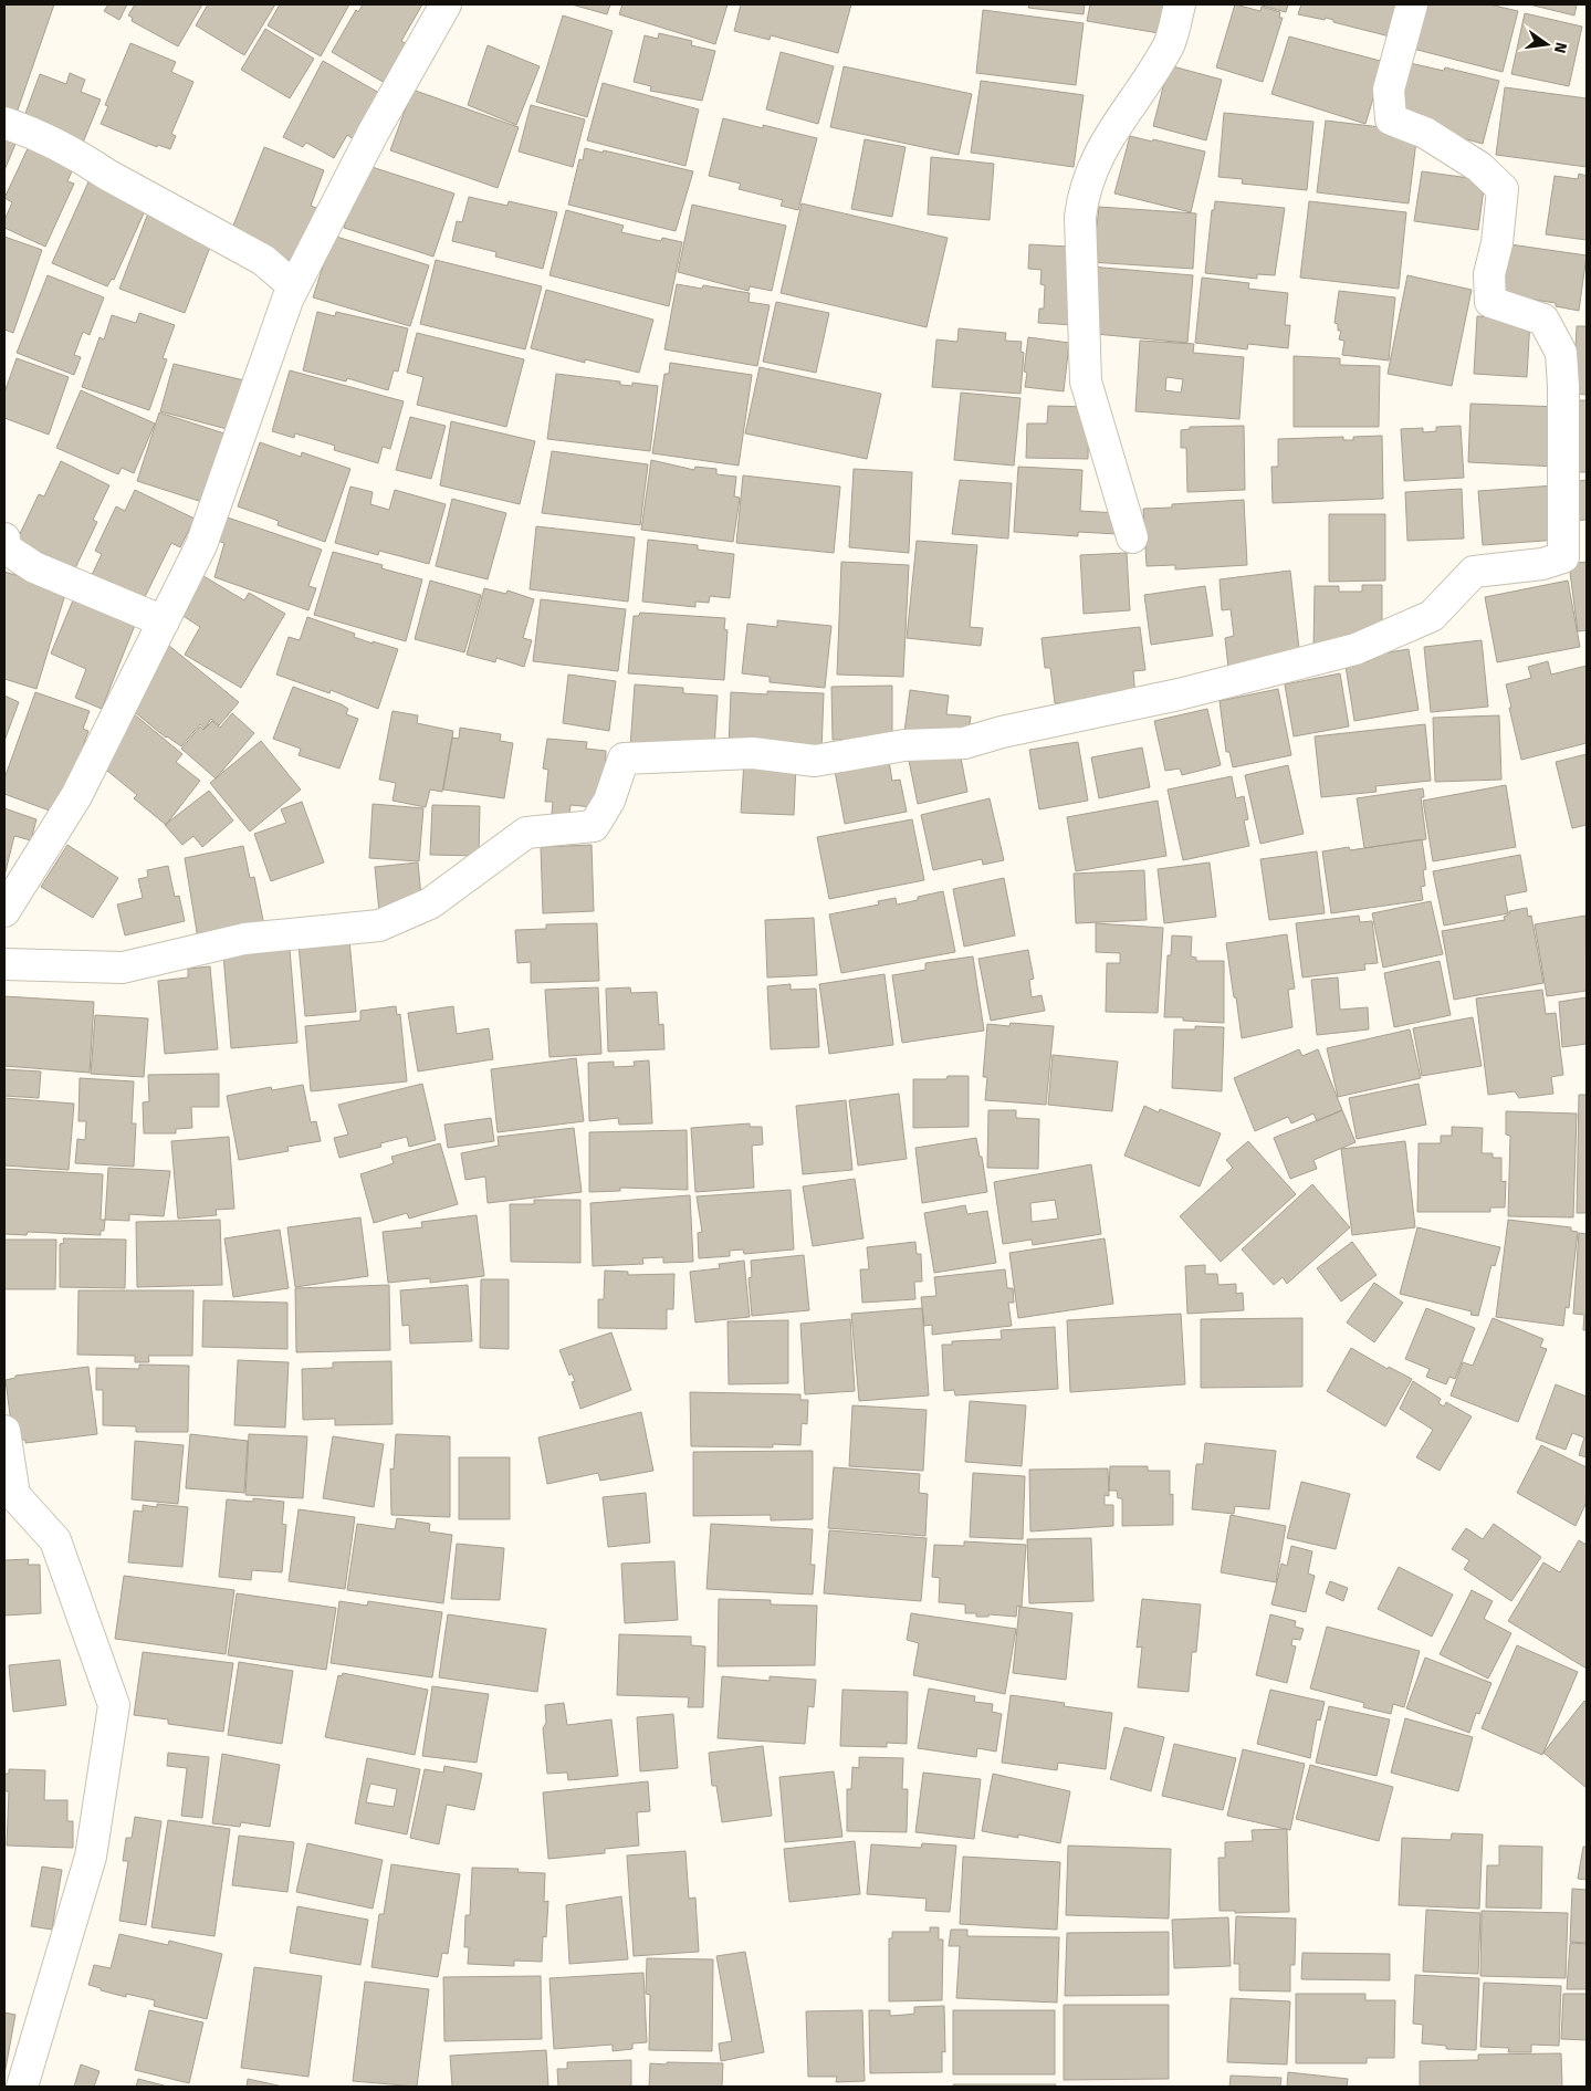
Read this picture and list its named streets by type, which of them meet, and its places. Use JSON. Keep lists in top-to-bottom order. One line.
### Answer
{"north":"right"}
